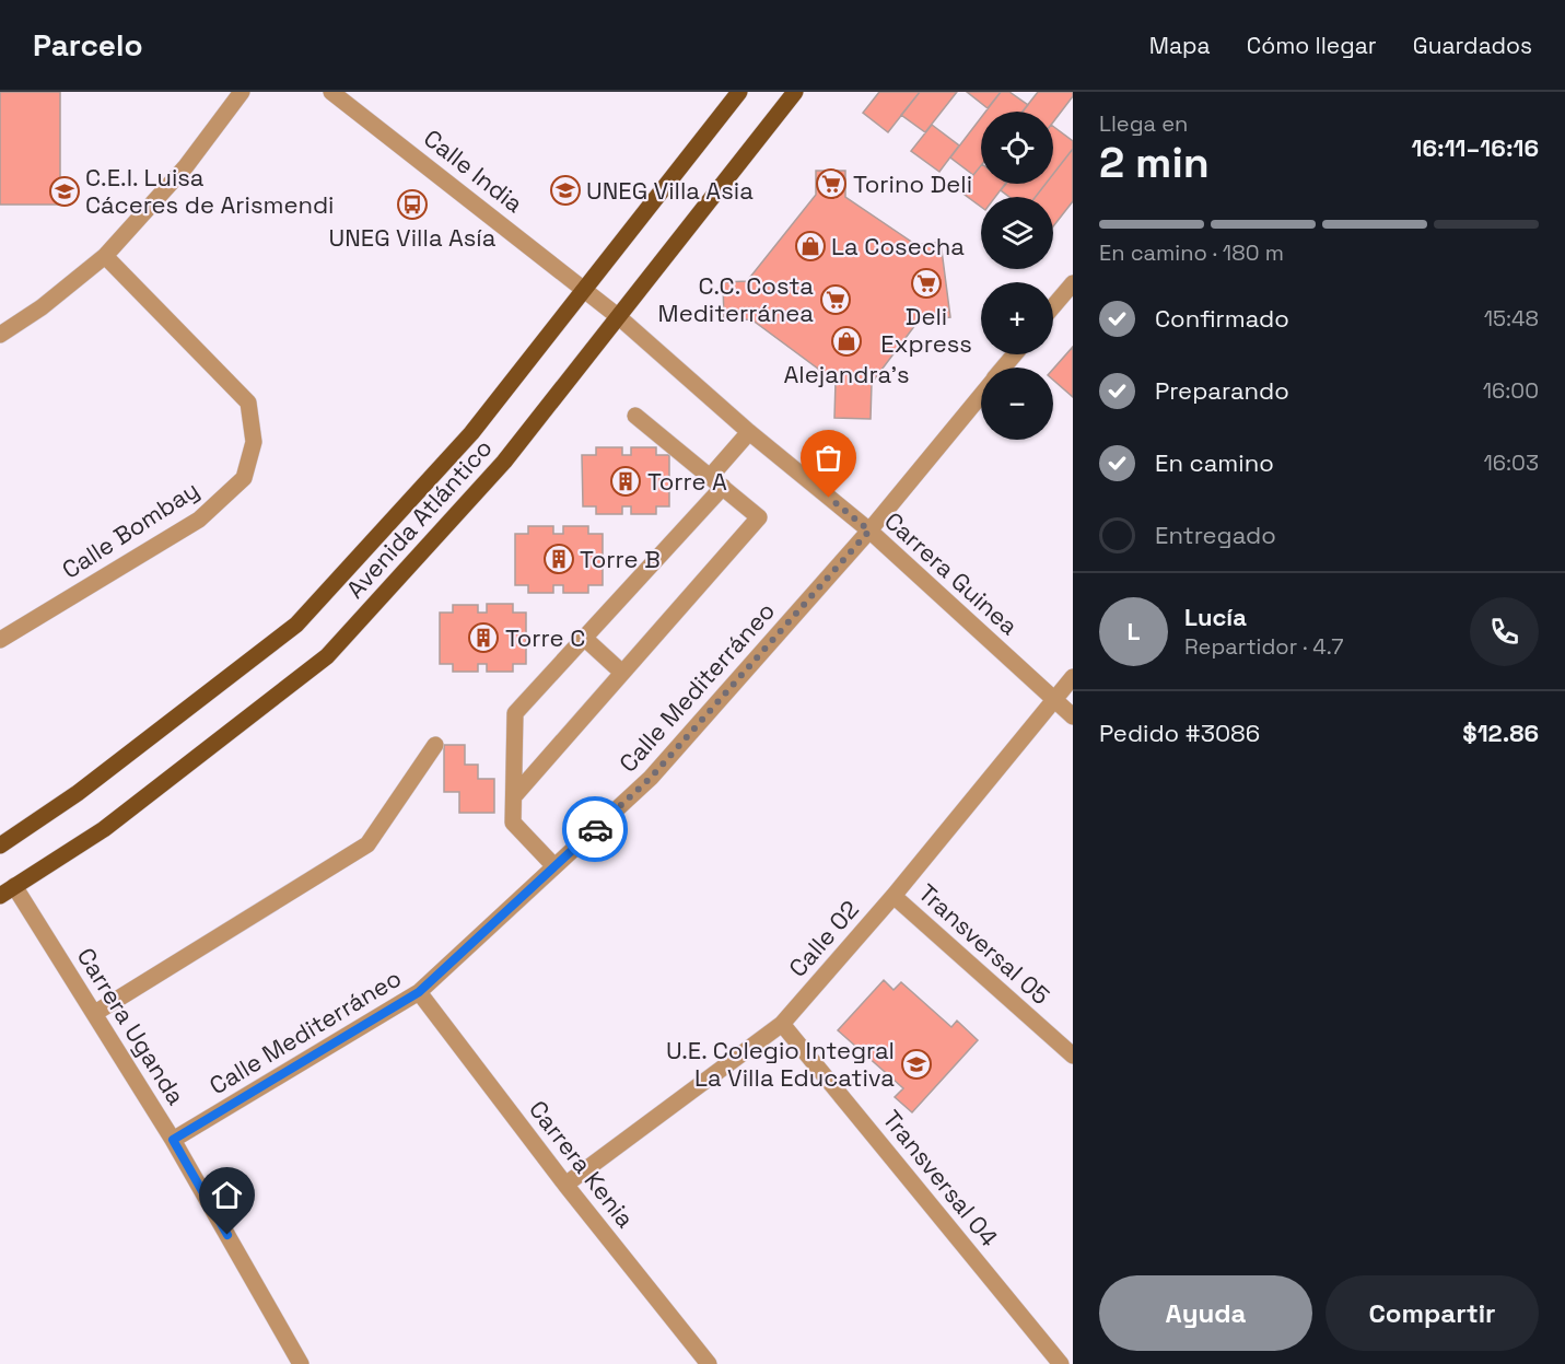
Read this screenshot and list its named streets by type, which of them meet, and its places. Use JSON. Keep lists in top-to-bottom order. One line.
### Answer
{"streets":{"main road":["Avenida Atlántico"],"street":["Calle India","Calle Bombay","Carrera Guinea","Calle Mediterráneo","Calle 02","Transversal 05","Carrera Uganda","Carrera Kenia","Transversal 04"]},"crossings":[["Calle India","Avenida Atlántico"],["Calle India","Carrera Guinea"],["Avenida Atlántico","Carrera Guinea"],["Avenida Atlántico","Carrera Uganda"],["Carrera Guinea","Calle Mediterráneo"],["Carrera Guinea","Calle 02"],["Calle Mediterráneo","Carrera Uganda"],["Calle Mediterráneo","Carrera Kenia"],["Calle 02","Transversal 05"],["Calle 02","Carrera Kenia"],["Calle 02","Transversal 04"]],"places":{"supermarket":["Torino Deli","Deli Express","C.C. Costa Mediterránea"],"school or university":["UNEG Villa Asia","C.E.I. Luisa Cáceres de Arismendi","U.E. Colegio Integral La Villa Educativa"],"bus stop":["UNEG Villa Asía"],"shop":["La Cosecha","Alejandra's"],"building":["Torre A","Torre B","Torre C"]},"page":{"header":"Parcelo","nav":["Mapa","Cómo llegar","Guardados"],"heading":["2 min","Llega en","16:11–16:16"],"panel":["Lucía","Repartidor · 4.7","Pedido #3086","$12.86"],"map_buttons":["+","−"],"bar":"En camino · 180 m","list":[["Confirmado","15:48"],["Preparando","16:00"],["En camino","16:03"],"Entregado"],"round":"L","buttons":["Ayuda","Compartir"]}}
